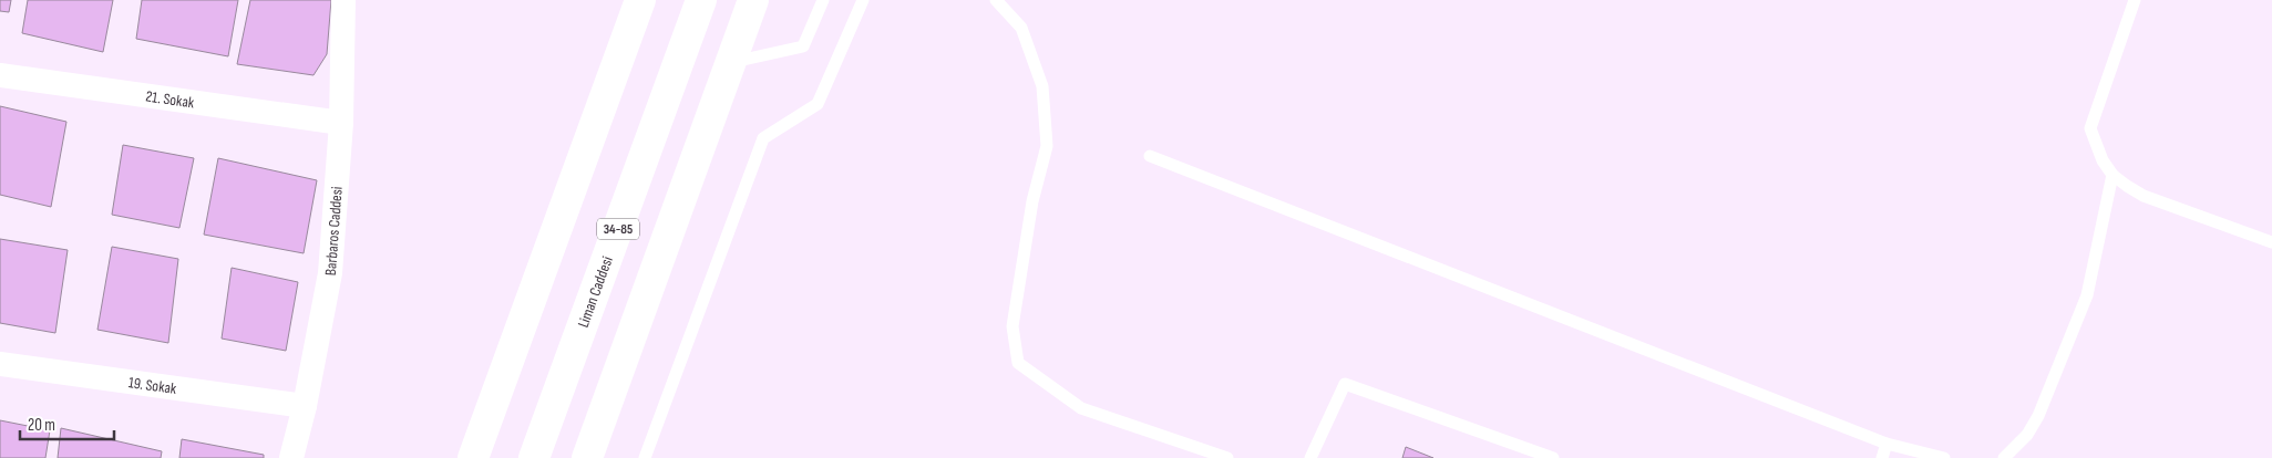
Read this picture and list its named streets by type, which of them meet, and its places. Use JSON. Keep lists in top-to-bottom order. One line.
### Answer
{"streets":{"highway":["34-85","Liman Caddesi"],"street":["21. Sokak","Barbaros Caddesi","19. Sokak"]},"crossings":[["21. Sokak","Barbaros Caddesi"],["Barbaros Caddesi","19. Sokak"]],"scale_bar":"20 m"}
